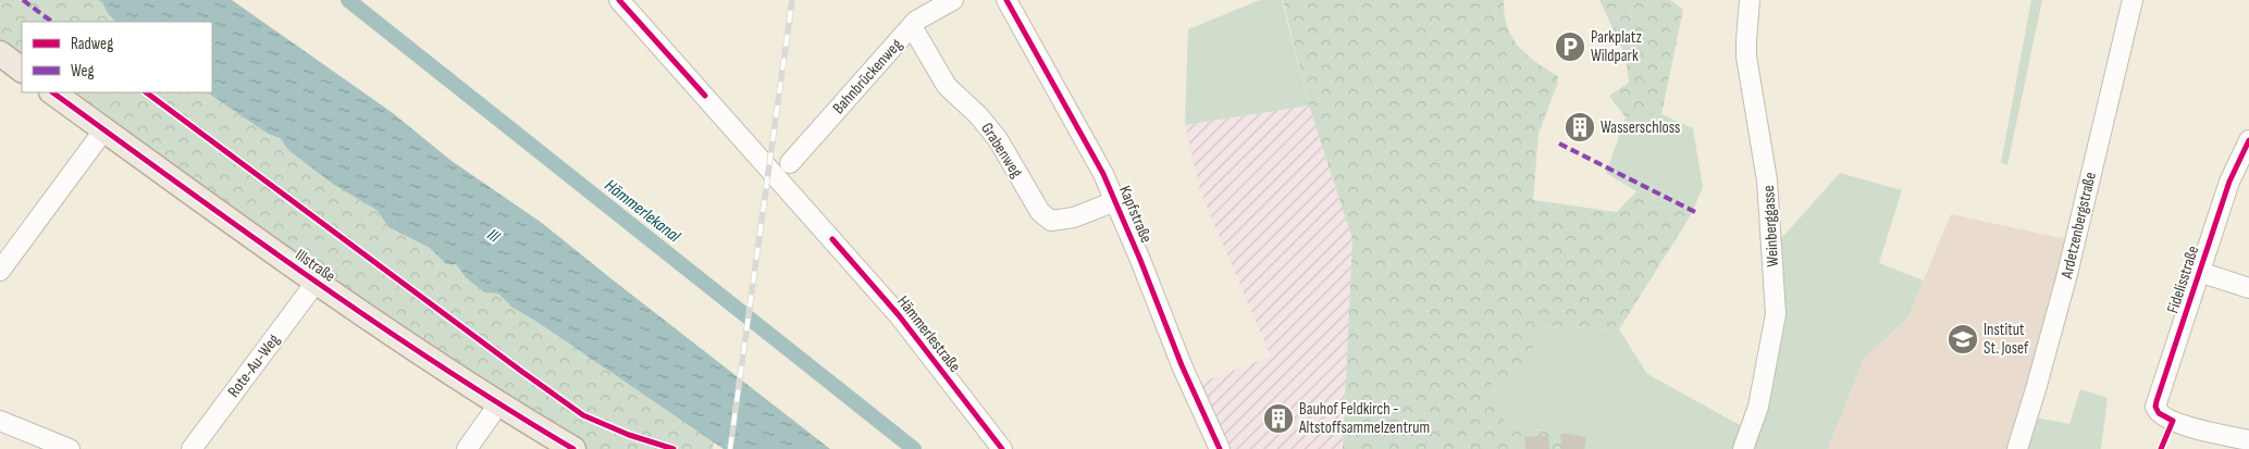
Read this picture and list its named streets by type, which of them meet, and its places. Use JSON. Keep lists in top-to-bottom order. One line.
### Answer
{"streets":{"main road":["Illstraße"],"street":["Bahnbrückenweg","Grabenweg","Kapfstraße","Ardetzenbergstraße","Weinberggasse","Fidelisstraße","Hämmerlestraße","Rote-Au-Weg"]},"crossings":[["Bahnbrückenweg","Grabenweg"],["Grabenweg","Kapfstraße"],["Illstraße","Rote-Au-Weg"]],"water":["Hämmerlekanal","Ill"],"places":{"parking":["Parkplatz Wildpark"],"building":["Wasserschloss","Bauhof Feldkirch - Altstoffsammelzentrum"],"school or university":["Institut St. Josef"]},"legend":["Radweg","Weg"]}
